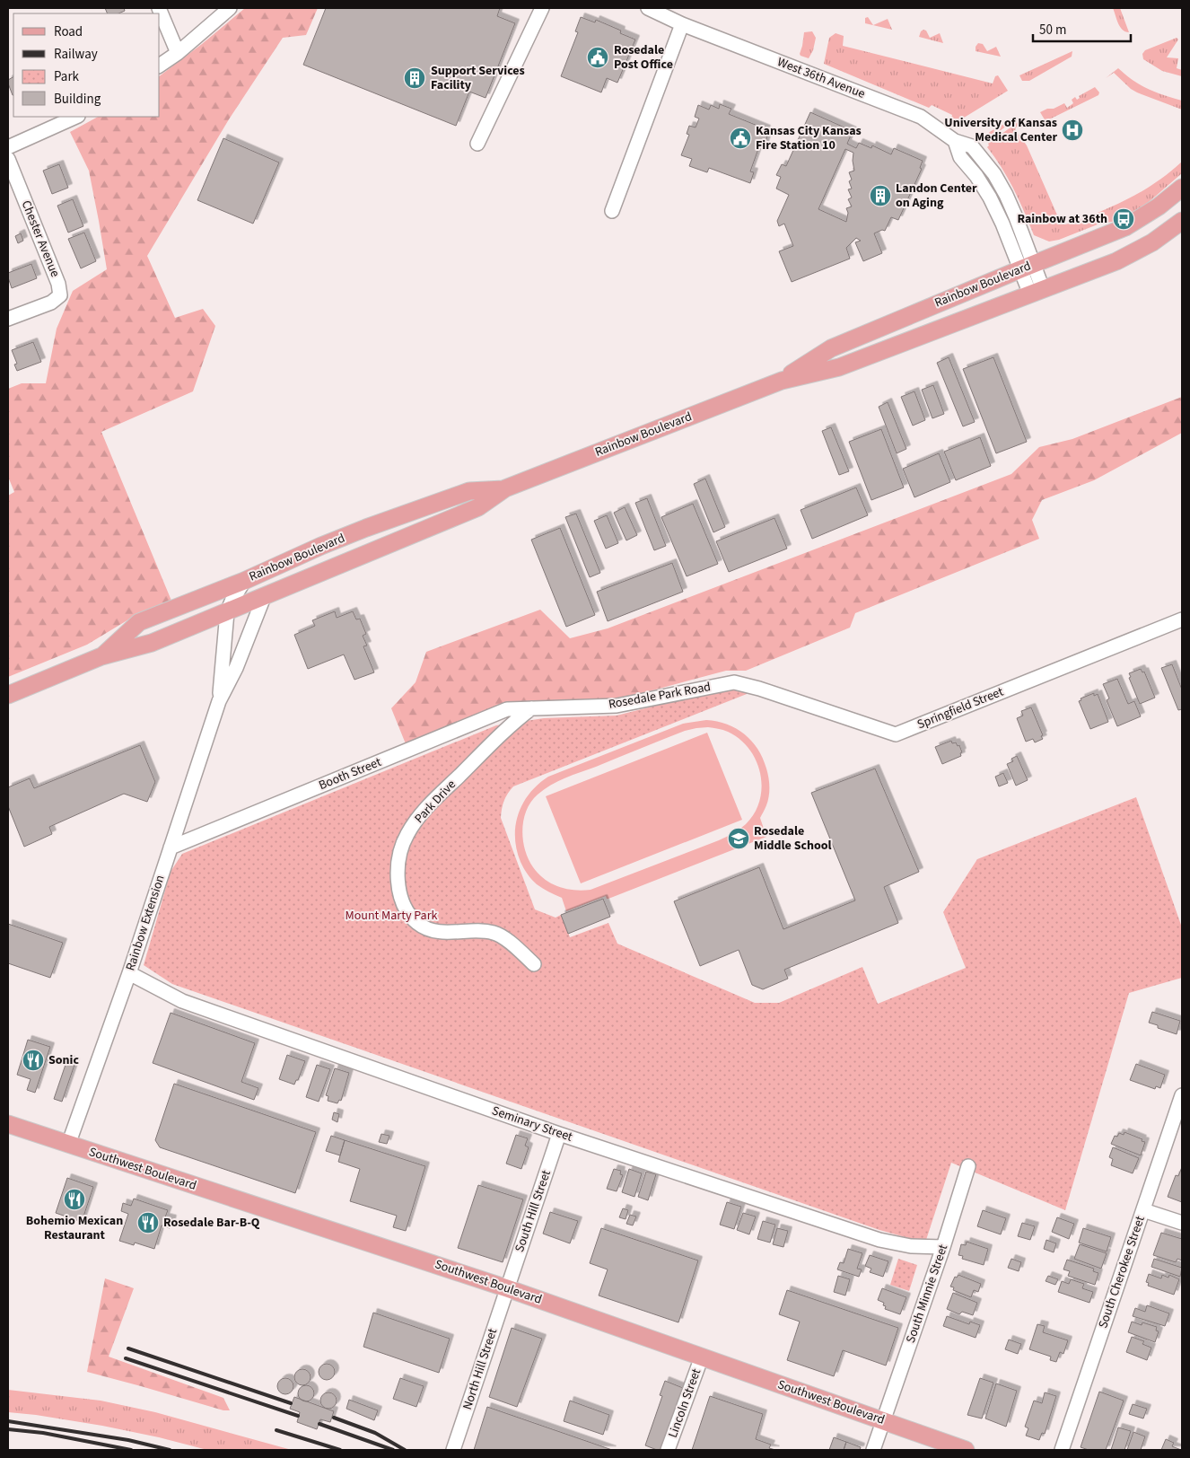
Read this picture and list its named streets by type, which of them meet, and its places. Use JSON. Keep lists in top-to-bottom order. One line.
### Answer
{"streets":{"main road":["Rainbow Boulevard","Southwest Boulevard"],"street":["West 36th Avenue","Chester Avenue","Rosedale Park Road","Springfield Street","Booth Street","Park Drive","Rainbow Extension","Seminary Street","South Hill Street","South Cherokee Street","South Minnie Street","North Hill Street","Lincoln Street"]},"crossings":[["West 36th Avenue","Rainbow Boulevard"],["Rainbow Boulevard","Rainbow Extension"],["Rosedale Park Road","Springfield Street"],["Rosedale Park Road","Booth Street"],["Rosedale Park Road","Park Drive"],["Booth Street","Park Drive"],["Booth Street","Rainbow Extension"],["Rainbow Extension","Seminary Street"],["Rainbow Extension","Southwest Boulevard"],["Seminary Street","South Hill Street"],["Seminary Street","South Minnie Street"],["Southwest Boulevard","South Hill Street"],["Southwest Boulevard","South Minnie Street"],["Southwest Boulevard","North Hill Street"],["Southwest Boulevard","Lincoln Street"],["South Hill Street","North Hill Street"]],"parks":["Mount Marty Park"],"places":{"public building":["Rosedale Post Office","Kansas City Kansas Fire Station 10"],"building":["Support Services Facility","Landon Center on Aging"],"hospital":["University of Kansas Medical Center"],"bus stop":["Rainbow at 36th"],"school or university":["Rosedale Middle School"],"restaurant":["Sonic","Bohemio Mexican Restaurant","Rosedale Bar-B-Q"]},"legend":["Road","Railway","Park","Building"],"scale_bar":"50 m"}
